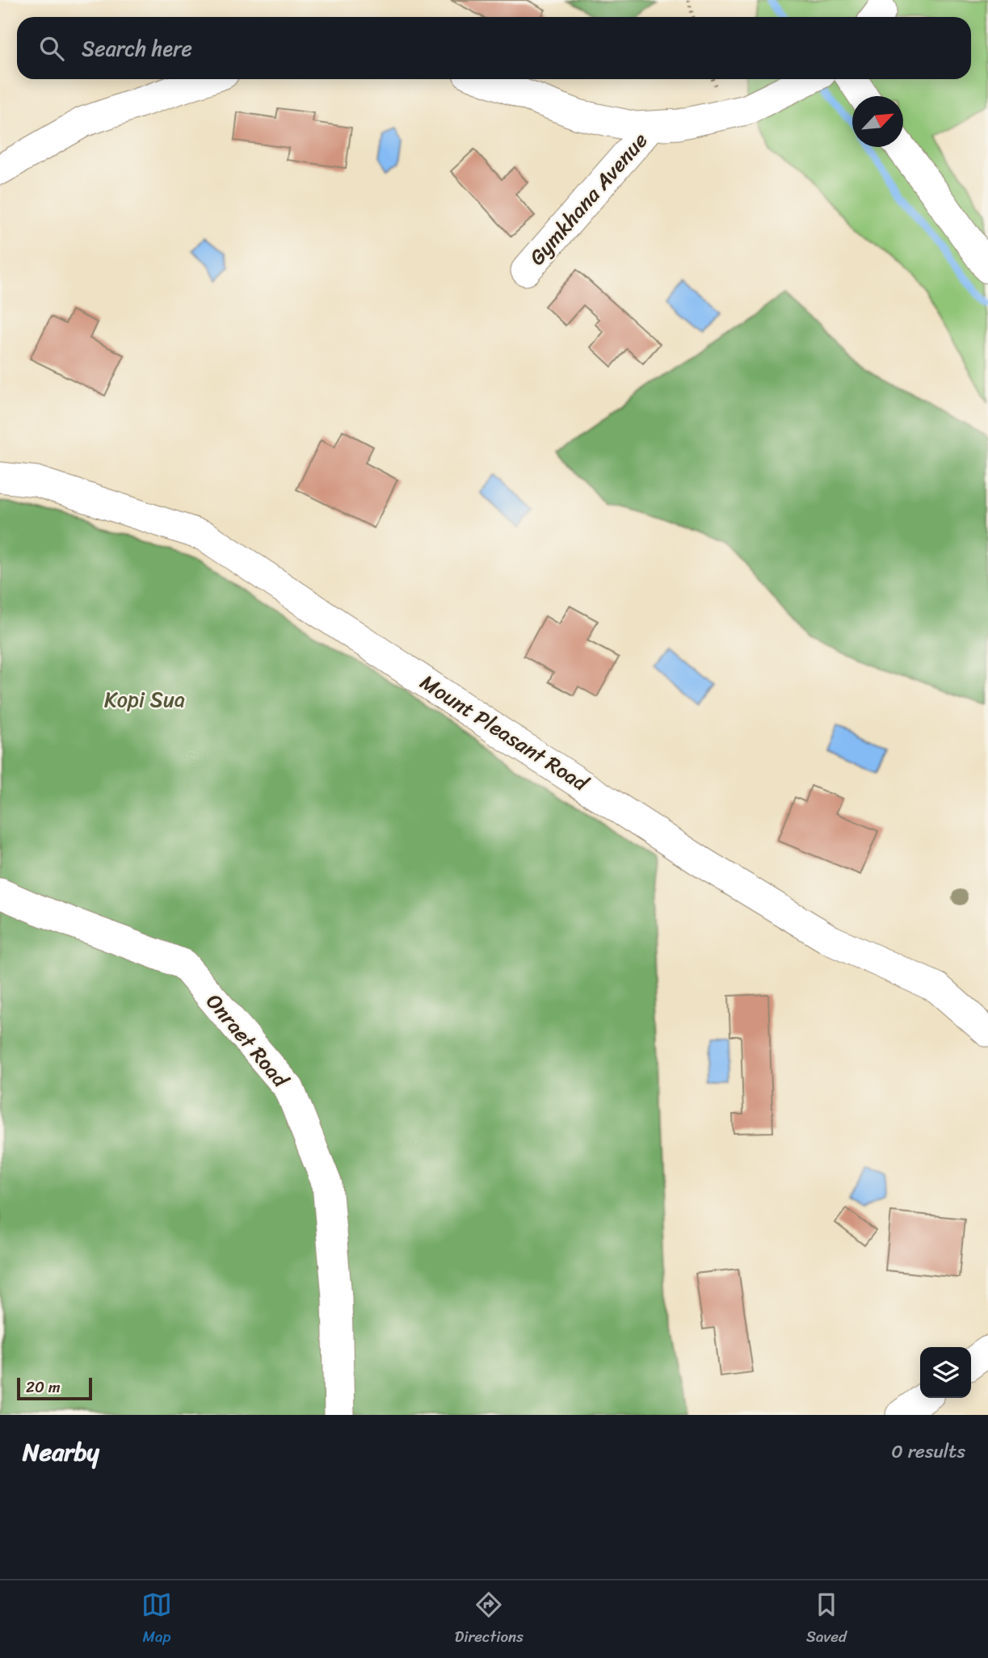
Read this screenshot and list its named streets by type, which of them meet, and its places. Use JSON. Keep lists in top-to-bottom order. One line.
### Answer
{"streets":{"street":["Gymkhana Avenue","Mount Pleasant Road","Onraet Road"]},"parks":["Kopi Sua"],"scale_bar":"20 m","north":"top right","page":{"search":"Search here","scale":"20 m","heading":["Nearby","0 results"],"nav":["Map","Directions","Saved"]}}
